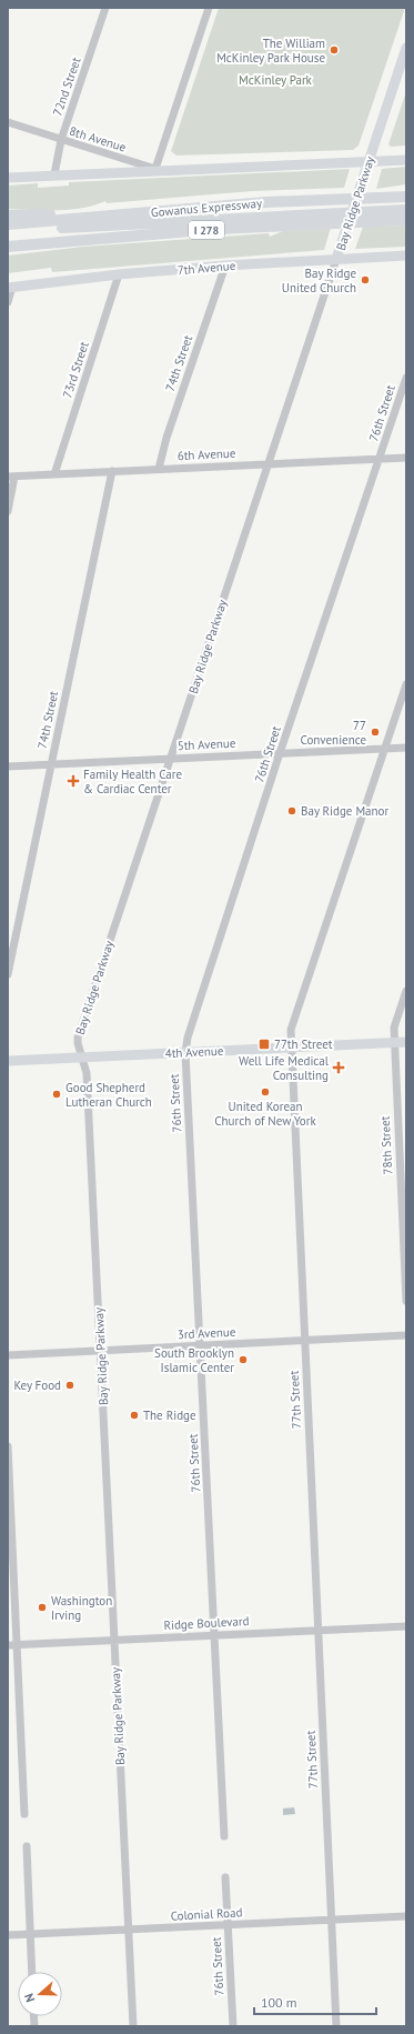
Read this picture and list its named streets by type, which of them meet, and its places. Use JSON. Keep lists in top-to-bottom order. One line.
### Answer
{"streets":{"highway":["Gowanus Expressway","I 278"],"main road":["Bay Ridge Parkway","7th Avenue","4th Avenue"],"street":["72nd Street","8th Avenue","74th Street","73rd Street","76th Street","6th Avenue","5th Avenue","78th Street","3rd Avenue","77th Street","Ridge Boulevard","Colonial Road"]},"crossings":[["72nd Street","8th Avenue"],["Bay Ridge Parkway","7th Avenue"],["Bay Ridge Parkway","6th Avenue"],["Bay Ridge Parkway","5th Avenue"],["Bay Ridge Parkway","4th Avenue"],["Bay Ridge Parkway","3rd Avenue"],["Bay Ridge Parkway","Ridge Boulevard"],["Bay Ridge Parkway","Colonial Road"],["7th Avenue","74th Street"],["7th Avenue","73rd Street"],["74th Street","6th Avenue"],["74th Street","5th Avenue"],["73rd Street","6th Avenue"],["76th Street","6th Avenue"],["76th Street","5th Avenue"],["76th Street","4th Avenue"],["76th Street","3rd Avenue"],["76th Street","Ridge Boulevard"],["76th Street","Colonial Road"],["5th Avenue","77th Street"],["4th Avenue","78th Street"],["4th Avenue","77th Street"],["3rd Avenue","77th Street"],["77th Street","Ridge Boulevard"],["77th Street","Colonial Road"]],"parks":["McKinley Park"],"places":{"other":["The William McKinley Park House","Bay Ridge United Church","77 Convenience","Bay Ridge Manor","United Korean Church of New York","Good Shepherd Lutheran Church","South Brooklyn Islamic Center","Key Food","The Ridge","Washington Irving"],"health":["Family Health Care & Cardiac Center","Well Life Medical Consulting"],"transit":["77th Street"]},"scale_bar":"100 m","north":"left"}
